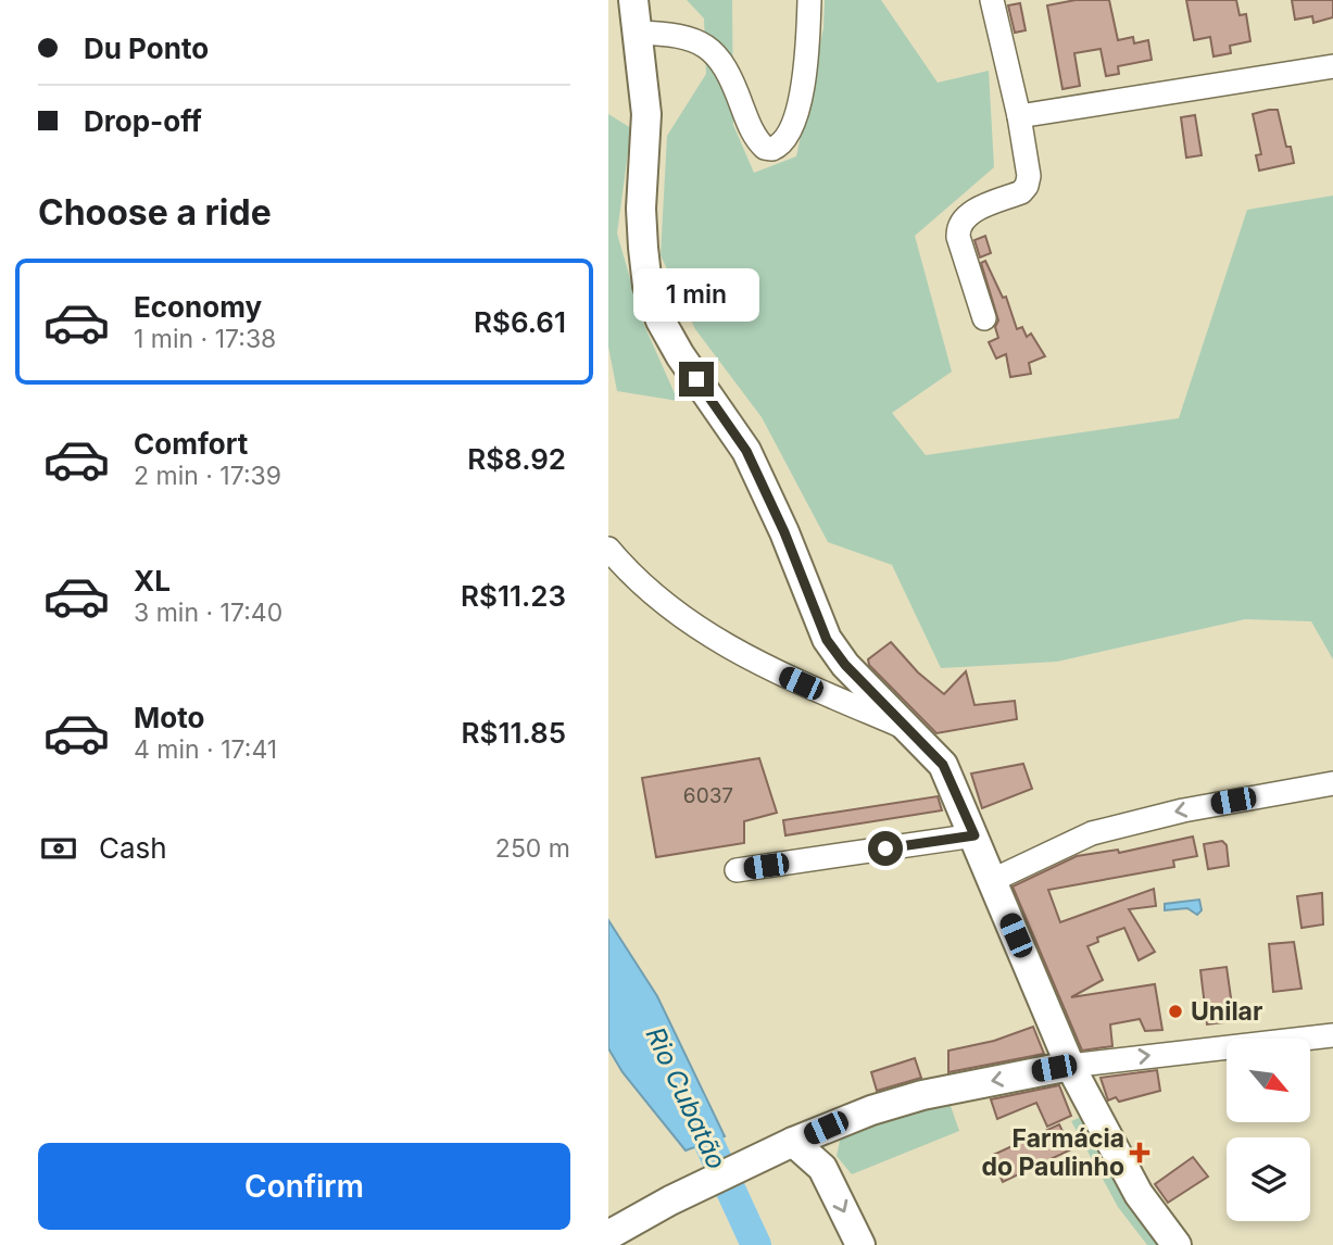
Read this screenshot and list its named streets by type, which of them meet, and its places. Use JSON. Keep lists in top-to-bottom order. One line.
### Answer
{"water":["Rio Cubatão"],"places":{"other":["Unilar"],"health":["Farmácia do Paulinho"]},"house_numbers":["6037"],"north":"bottom right","page":{"banner":["Du Ponto","Drop-off"],"heading":"Choose a ride","list":[{"name":"Economy","note":"1 min · 17:38","value":"R$6.61"},{"name":"Comfort","note":"2 min · 17:39","value":"R$8.92"},{"name":"XL","note":"3 min · 17:40","value":"R$11.23"},{"name":"Moto","note":"4 min · 17:41","value":"R$11.85"}],"bubble":"1 min","pay":["Cash","250 m"],"buttons":"Confirm"}}
